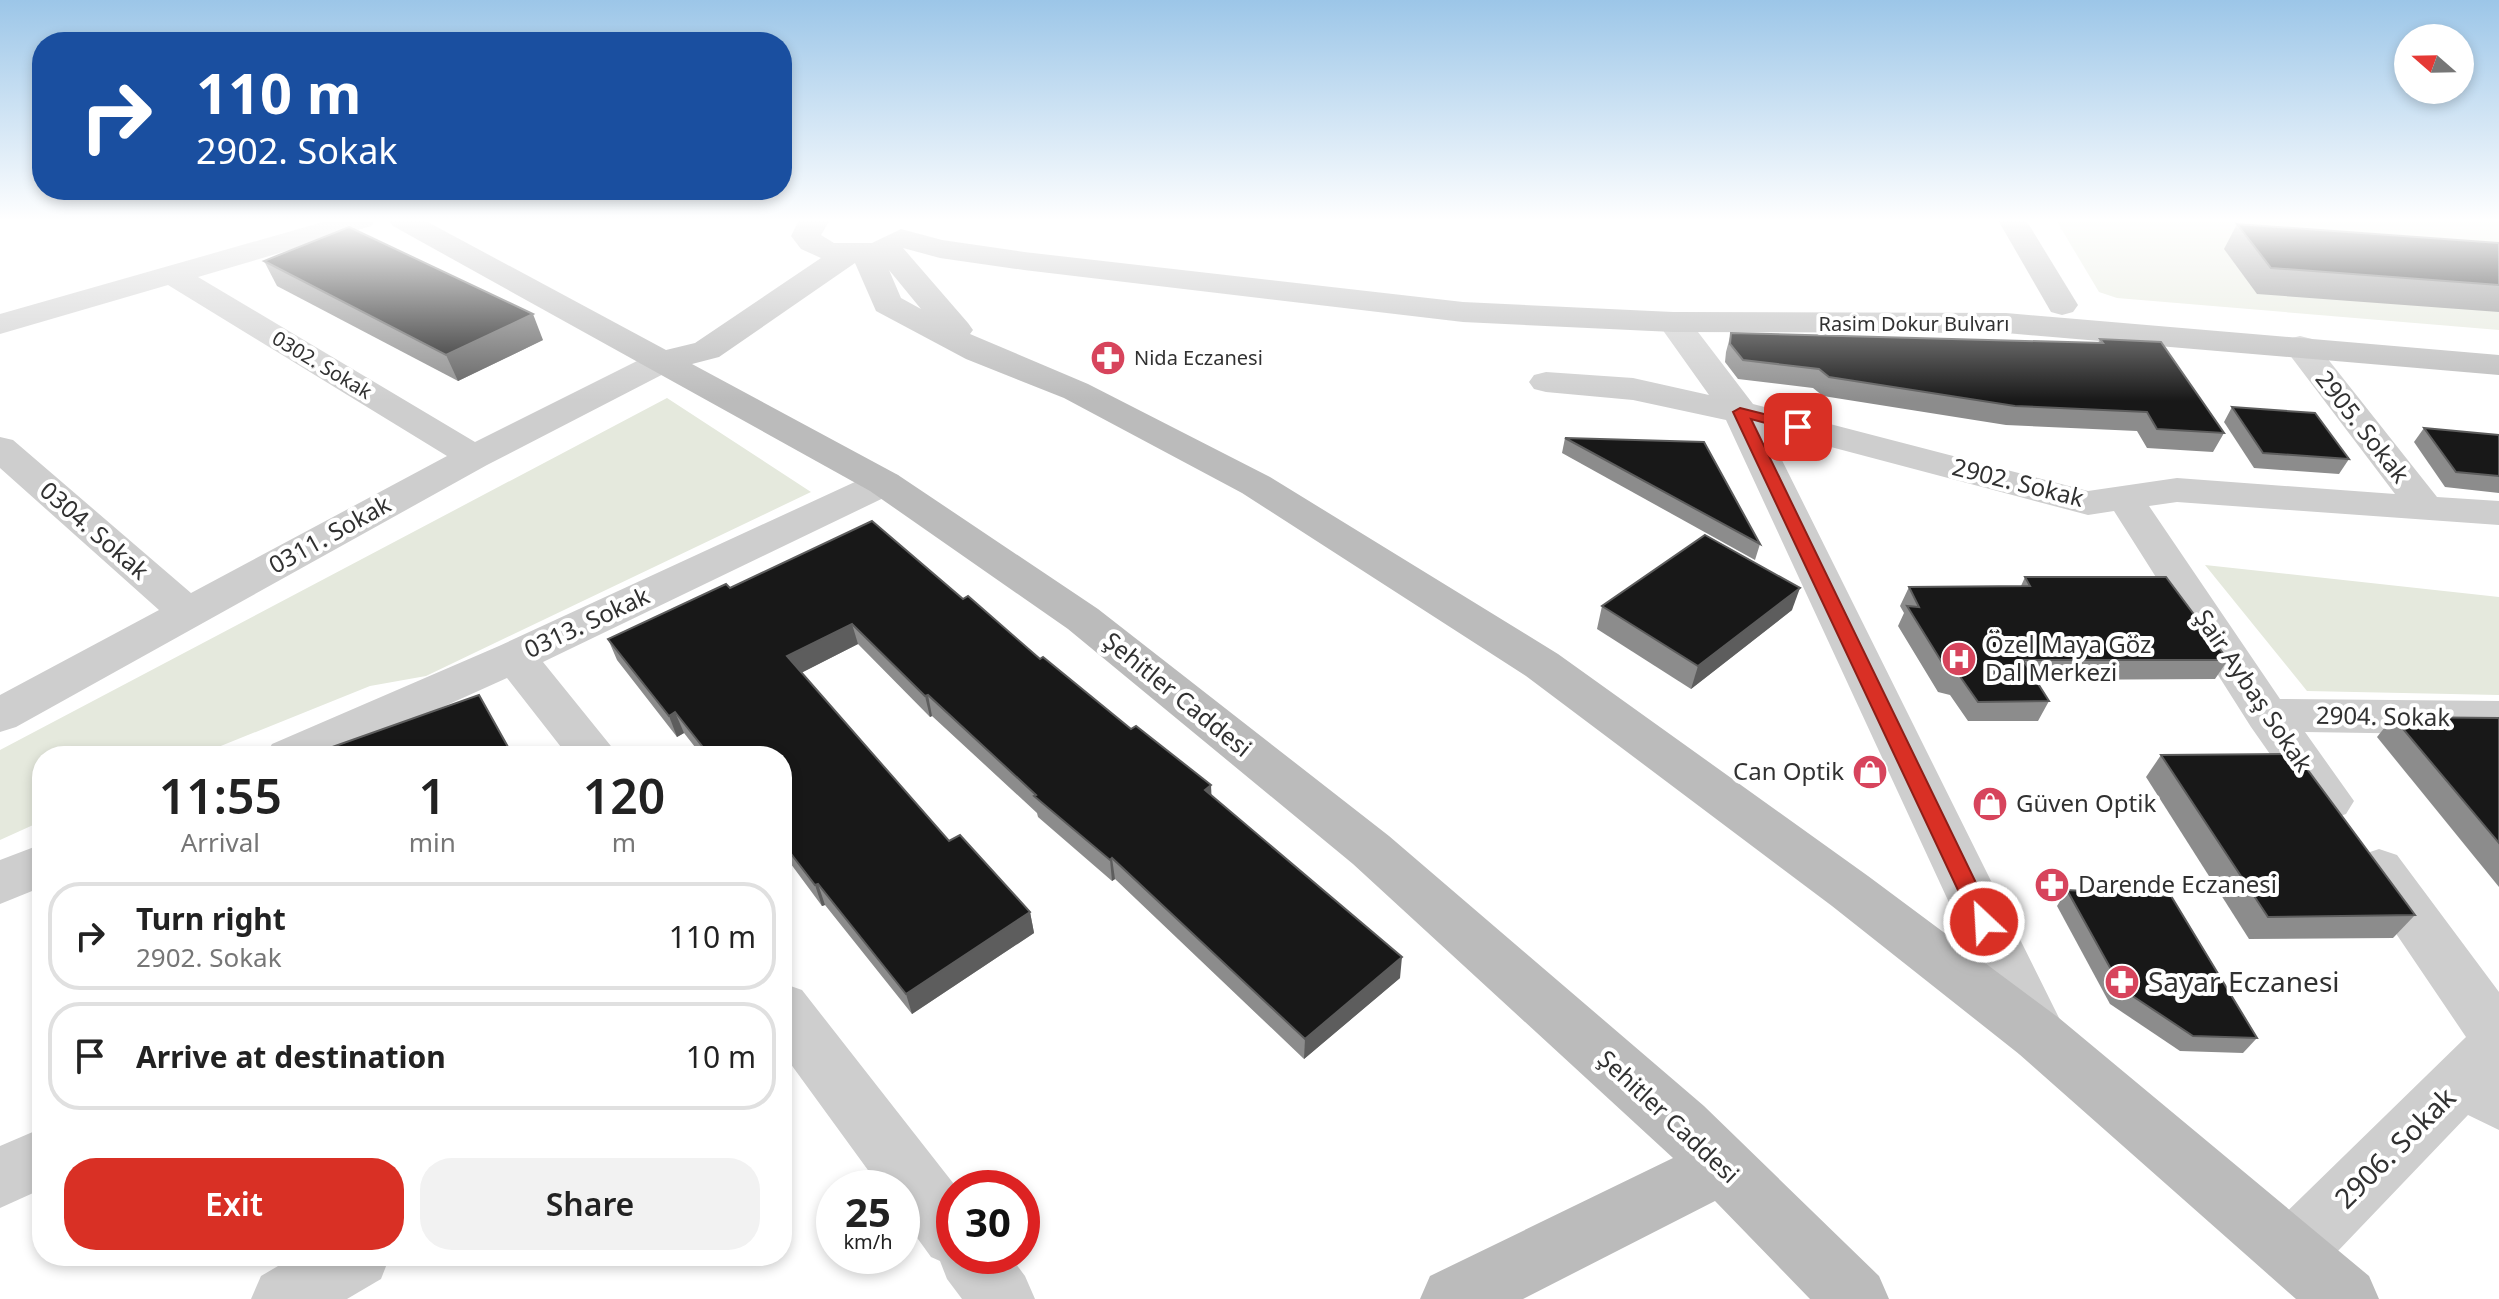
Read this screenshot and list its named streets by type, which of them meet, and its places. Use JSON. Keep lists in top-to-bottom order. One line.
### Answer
{"streets":{"street":["Rasim Dokur Bulvarı","0302. Sokak","2905. Sokak","2902. Sokak","0304. Sokak","0311. Sokak","0313. Sokak","Şair Aybaş Sokak","Şehitler Caddesi","2904. Sokak","2906. Sokak"]},"crossings":[["Rasim Dokur Bulvarı","2905. Sokak"],["0302. Sokak","0311. Sokak"],["2905. Sokak","2902. Sokak"],["2902. Sokak","Şair Aybaş Sokak"],["0304. Sokak","0311. Sokak"],["0311. Sokak","Şehitler Caddesi"],["0313. Sokak","Şehitler Caddesi"],["Şair Aybaş Sokak","2904. Sokak"],["Şair Aybaş Sokak","2906. Sokak"]],"places":{"pharmacy":["Nida Eczanesi","Darende Eczanesi","Sayar Eczanesi"],"hospital":["Özel Maya Göz Dal Merkezi"],"shop":["Can Optik","Güven Optik"]},"north":"left","page":{"turn":["110 m","2902. Sokak"],"eta":["11:55","Arrival","1","min","120","m"],"list":[{"name":"Turn right","note":"2902. Sokak","value":"110 m"},{"name":"Arrive at destination","value":"10 m"}],"buttons":["Exit","Share"],"speed":"25 km/h","limit":"30"}}
